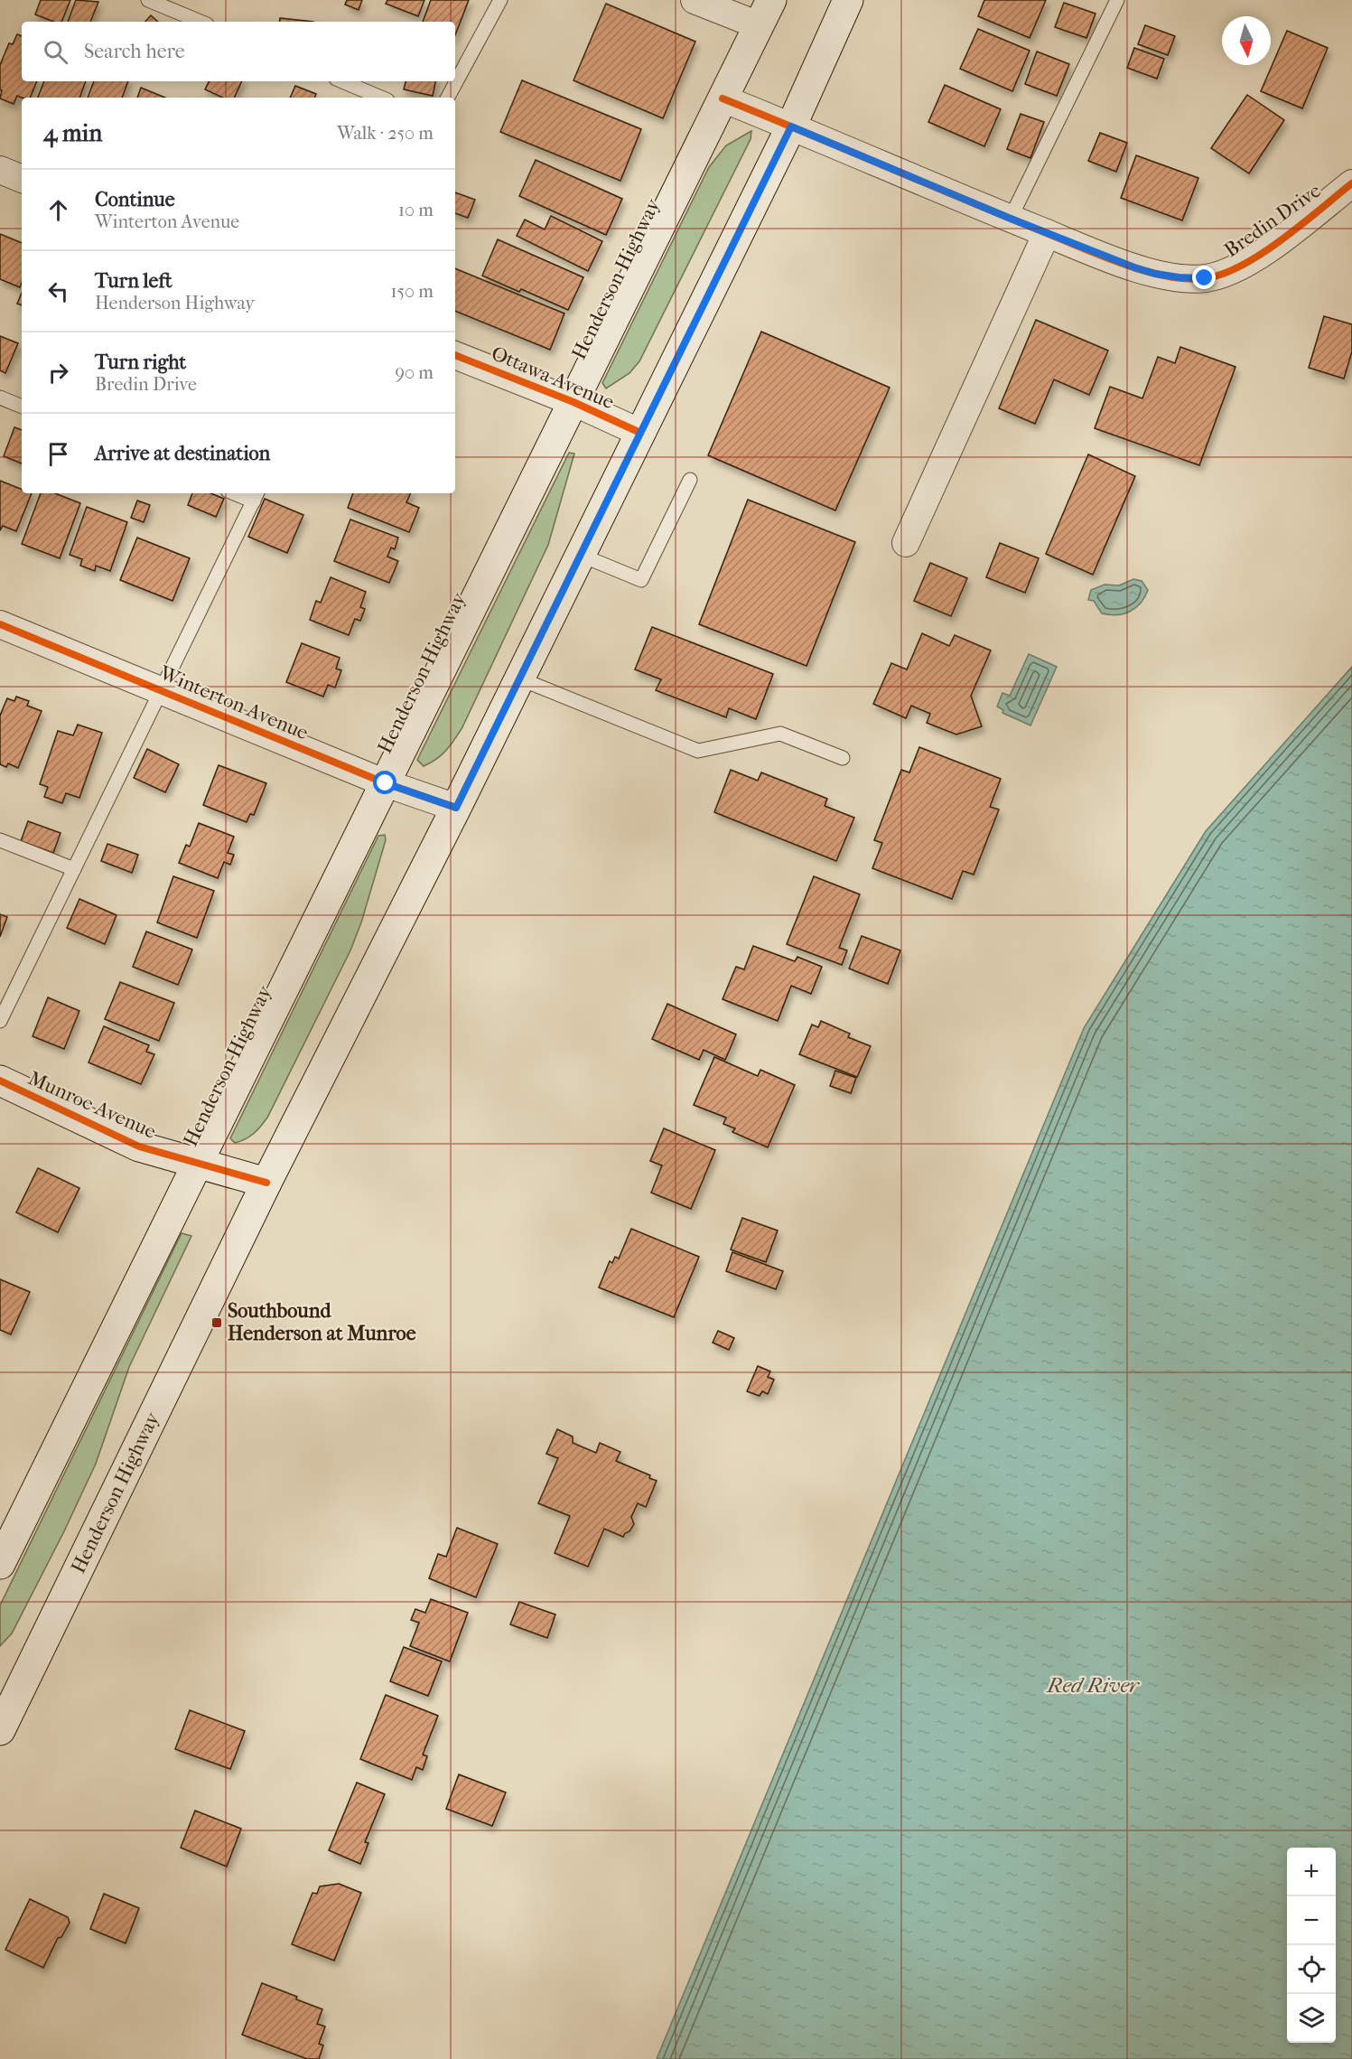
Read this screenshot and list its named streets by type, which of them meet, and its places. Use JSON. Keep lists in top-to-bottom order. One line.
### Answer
{"streets":{"main road":["Henderson Highway","Munroe Avenue"],"street":["Bredin Drive","Ottawa Avenue","Winterton Avenue"]},"crossings":[["Bredin Drive","Henderson Highway"],["Henderson Highway","Ottawa Avenue"],["Henderson Highway","Winterton Avenue"],["Henderson Highway","Munroe Avenue"]],"water":["Red River"],"places":{"transit":["Southbound Henderson at Munroe"]},"north":"bottom","page":{"search":"Search here","heading":["4 min","Walk · 250 m"],"list":[["Continue","Winterton Avenue","10 m"],["Turn left","Henderson Highway","150 m"],["Turn right","Bredin Drive","90 m"],"Arrive at destination"],"map_buttons":["+","−"]}}
